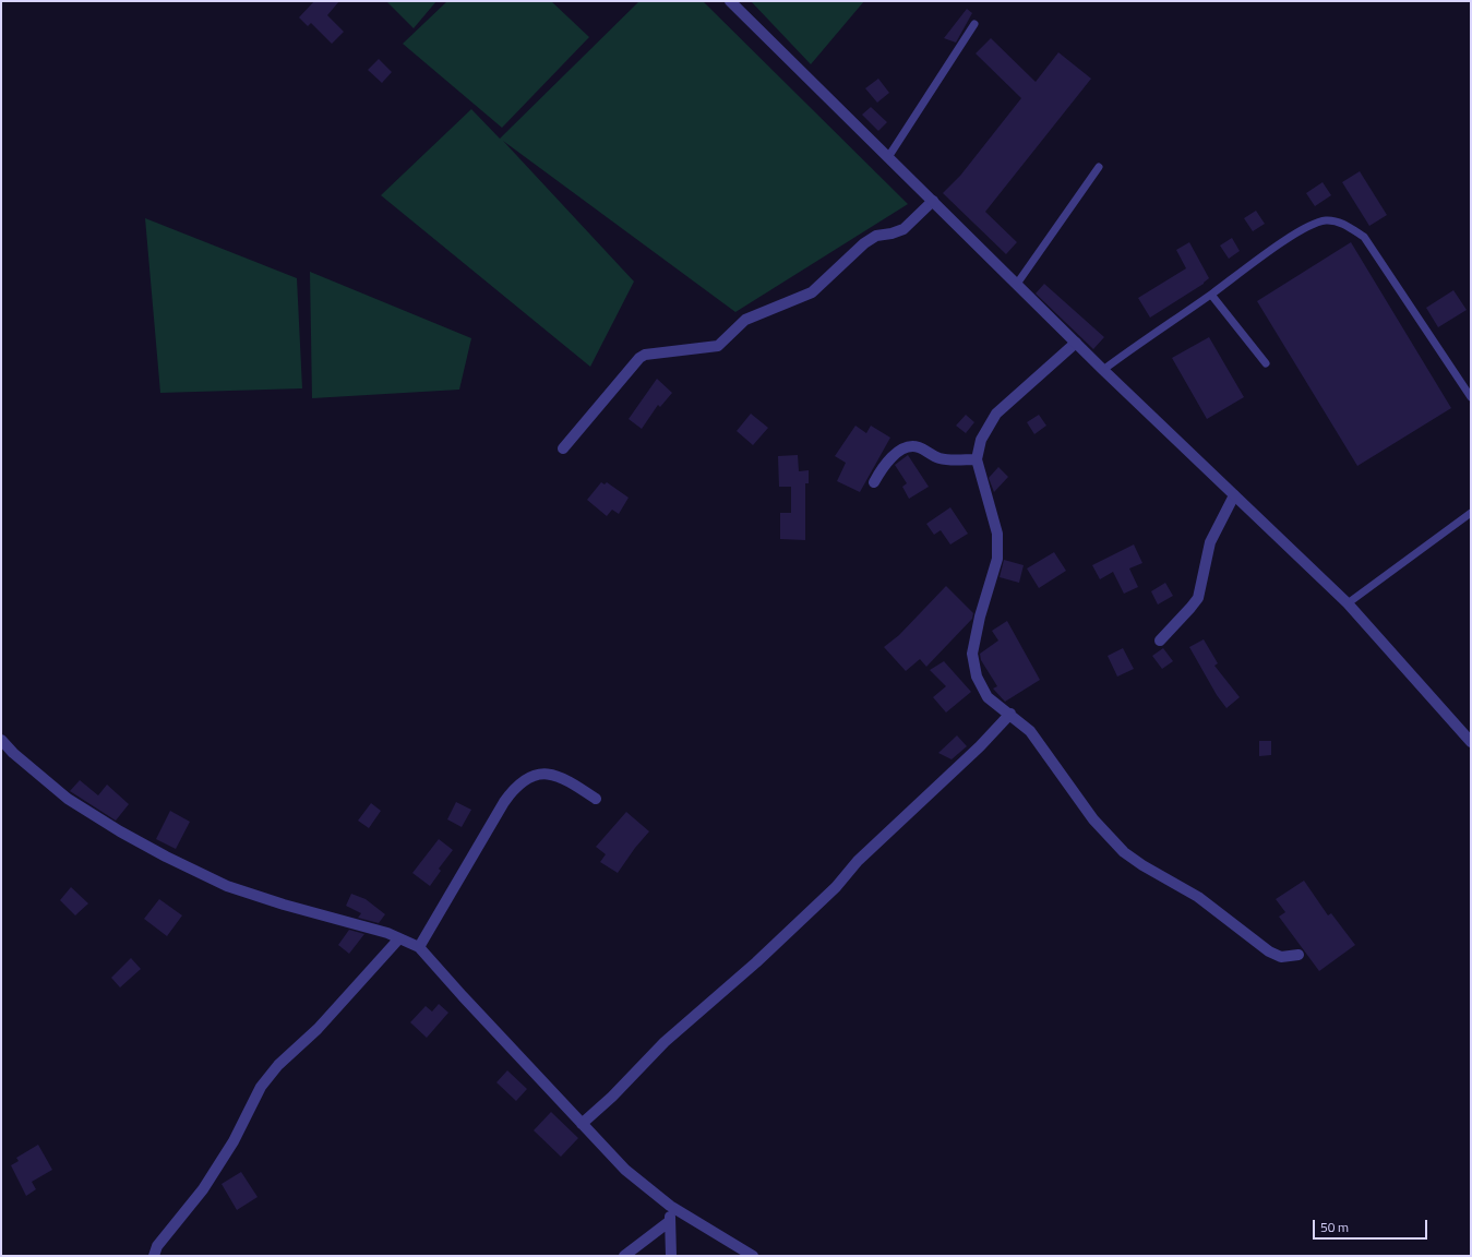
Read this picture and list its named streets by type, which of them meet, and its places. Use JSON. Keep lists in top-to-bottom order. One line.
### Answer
{"scale_bar":"50 m"}
